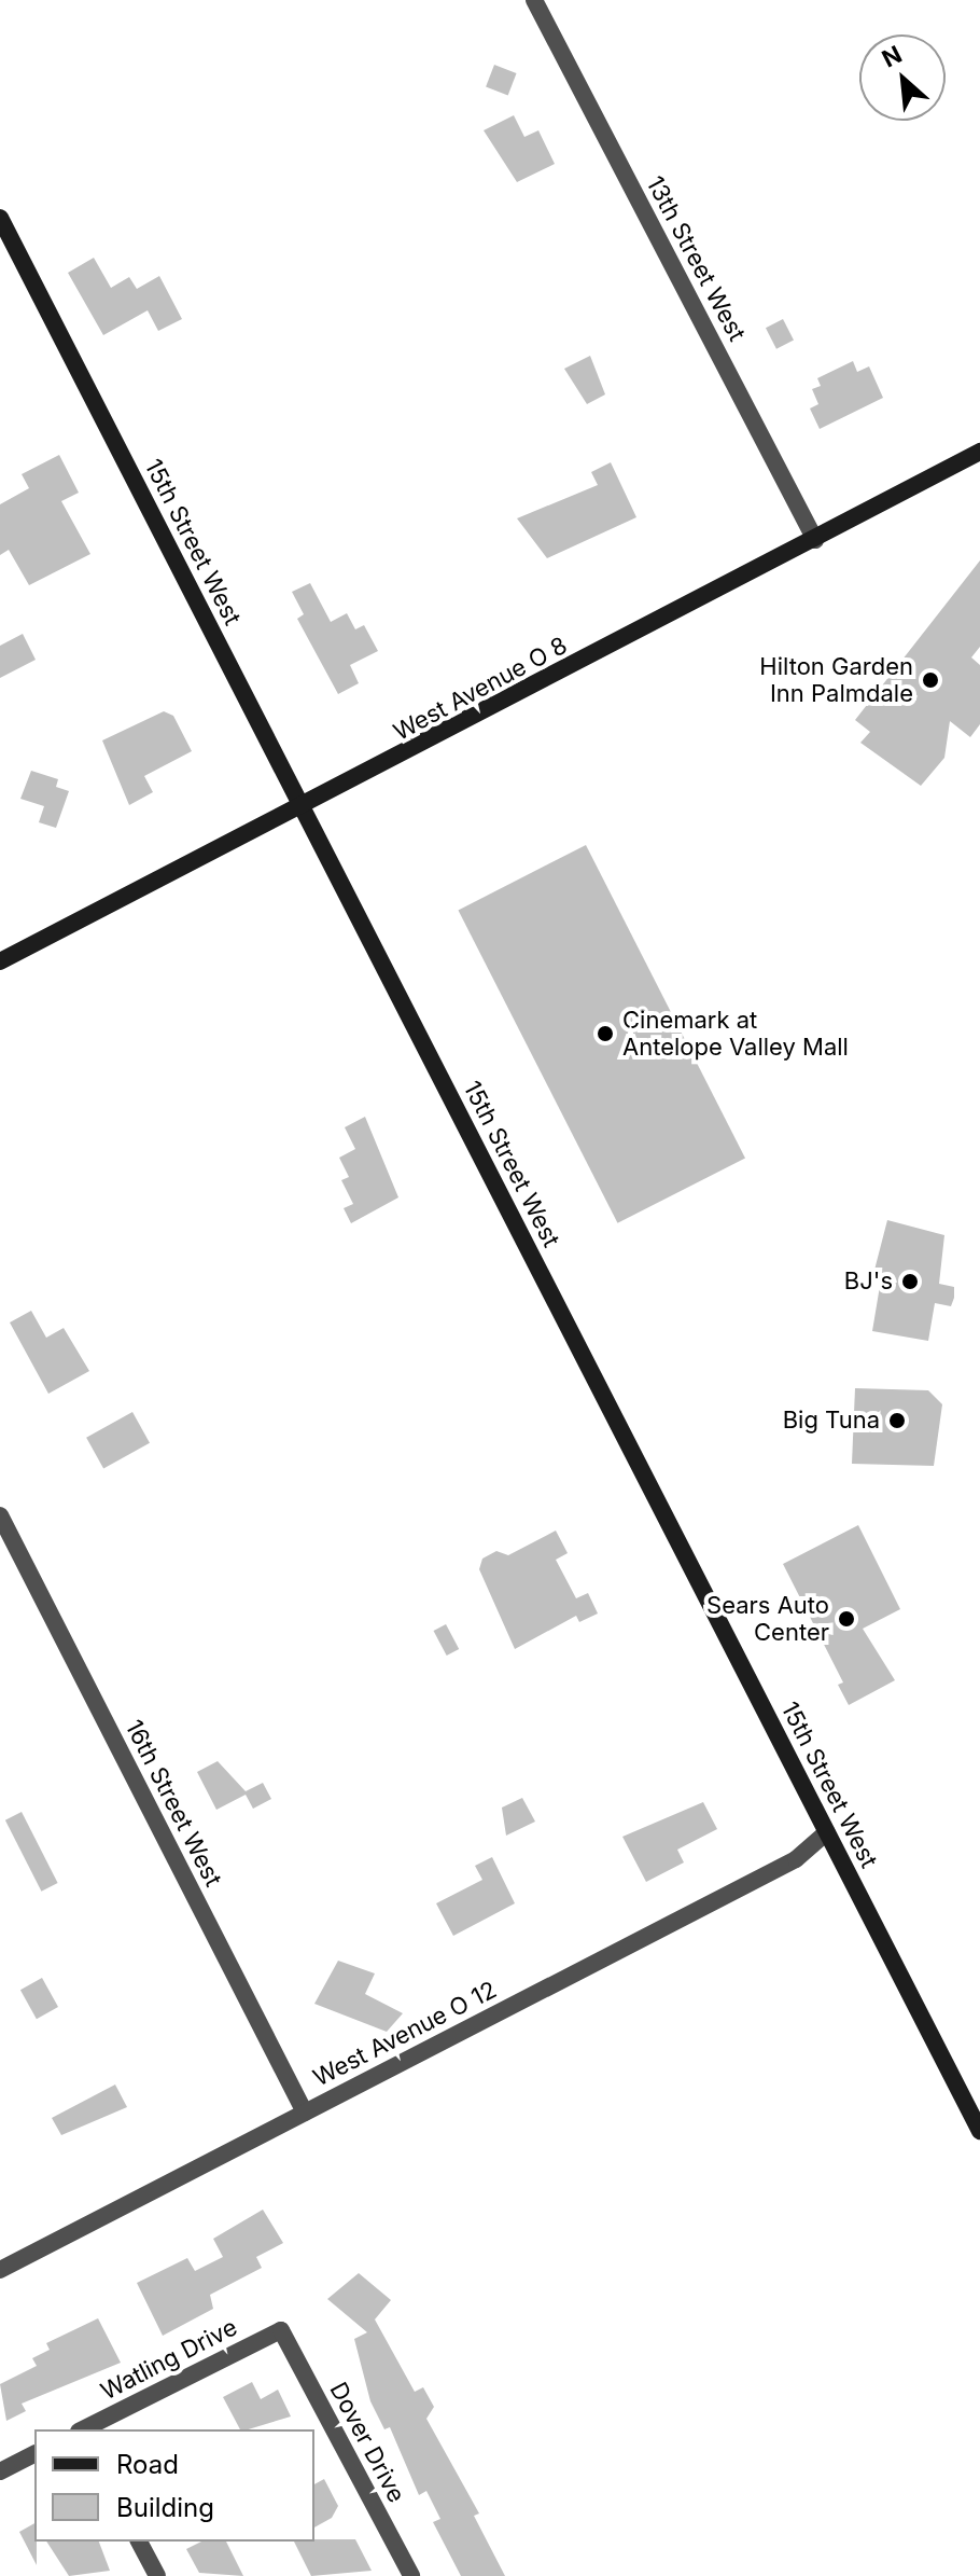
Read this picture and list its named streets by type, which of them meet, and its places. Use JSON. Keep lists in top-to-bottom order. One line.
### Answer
{"streets":{"street":["13th Street West","15th Street West","West Avenue O 8","16th Street West","West Avenue O 12","Watling Drive","Dover Drive"]},"crossings":[["13th Street West","West Avenue O 8"],["15th Street West","West Avenue O 8"],["15th Street West","West Avenue O 12"],["16th Street West","West Avenue O 12"],["Watling Drive","Dover Drive"]],"places":["Hilton Garden Inn Palmdale","Cinemark at Antelope Valley Mall","BJ's","Big Tuna","Sears Auto Center"],"legend":["Road","Building"],"north":"top left"}
